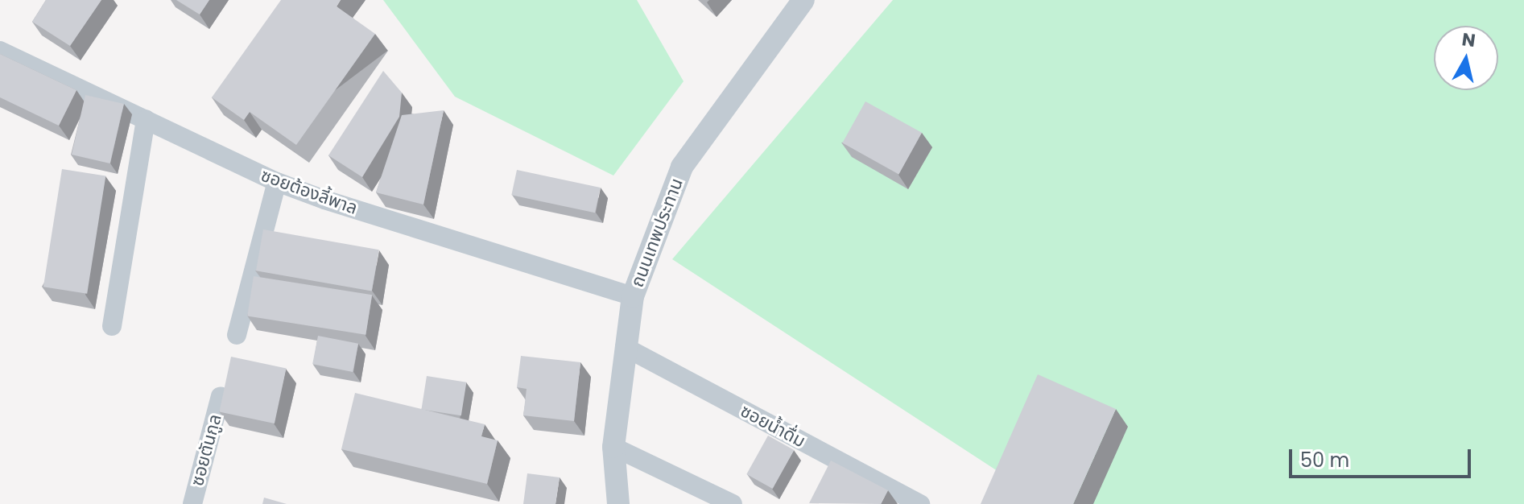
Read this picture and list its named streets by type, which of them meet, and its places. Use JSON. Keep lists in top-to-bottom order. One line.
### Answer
{"streets":{"street":["ซอยต้องลี้พาล","ถนนเทพประทาน","ซอยน้ำดื่ม","ซอยตันกูล"]},"crossings":[["ซอยต้องลี้พาล","ถนนเทพประทาน"],["ถนนเทพประทาน","ซอยน้ำดื่ม"]],"scale_bar":"50 m","north":"top"}
